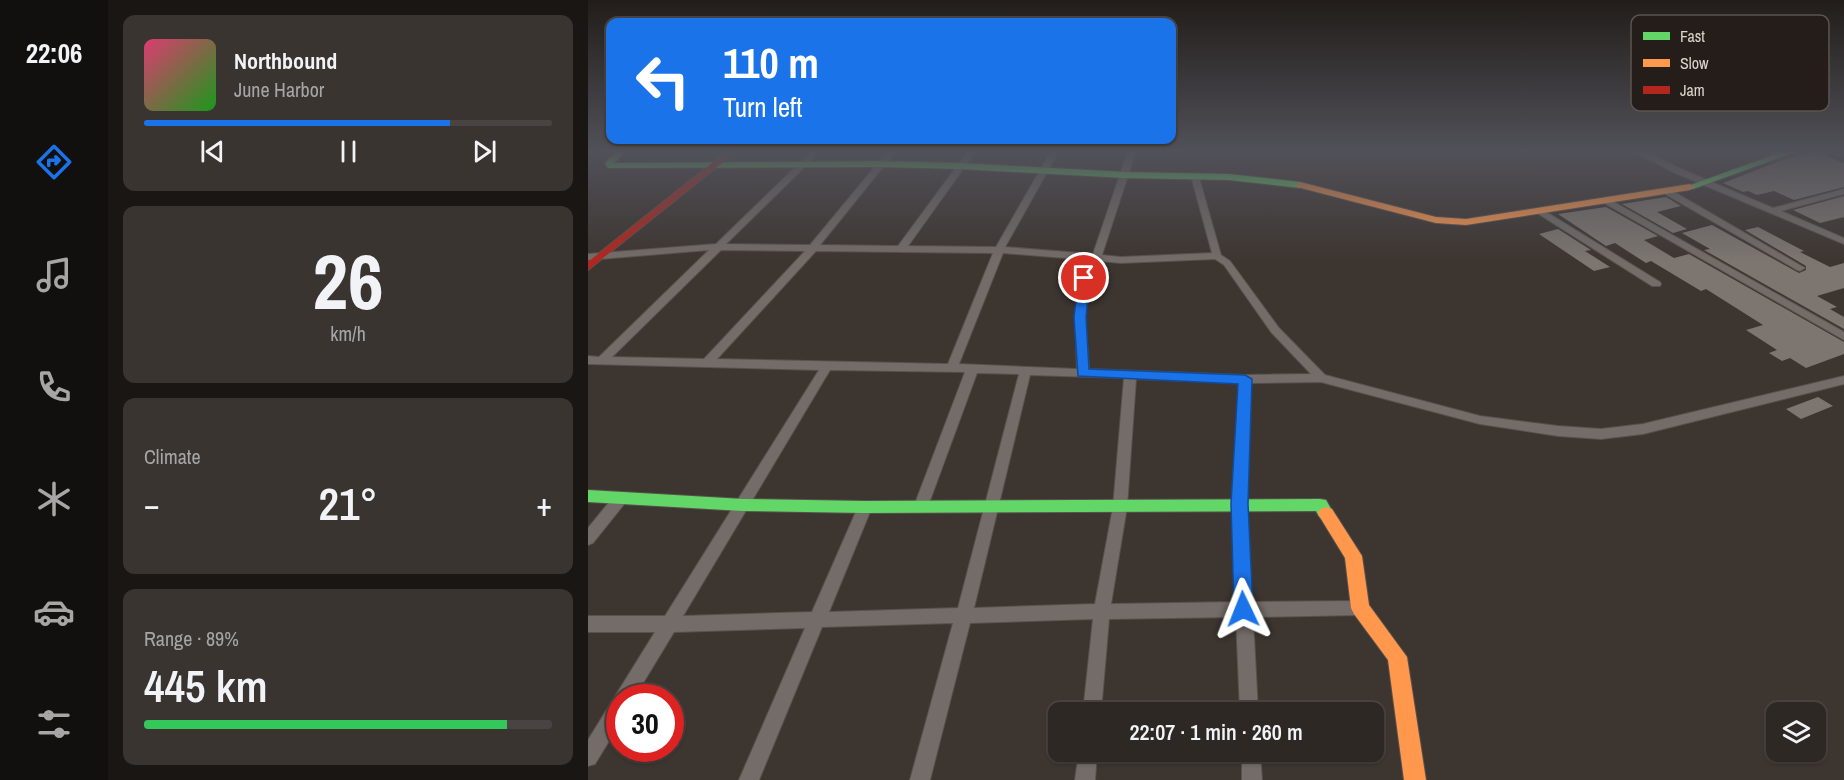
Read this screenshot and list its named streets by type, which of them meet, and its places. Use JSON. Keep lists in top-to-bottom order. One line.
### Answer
{"legend":["Fast","Slow","Jam"],"page":{"tabs":"22:06","turn":["110 m","Turn left"],"song":["Northbound","June Harbor"],"tile":[["26","km/h"],"Climate",["Range · 89%","445 km"]],"heat":["−","21°","+"],"limit":"30","trip":"22:07 · 1 min · 260 m"}}
